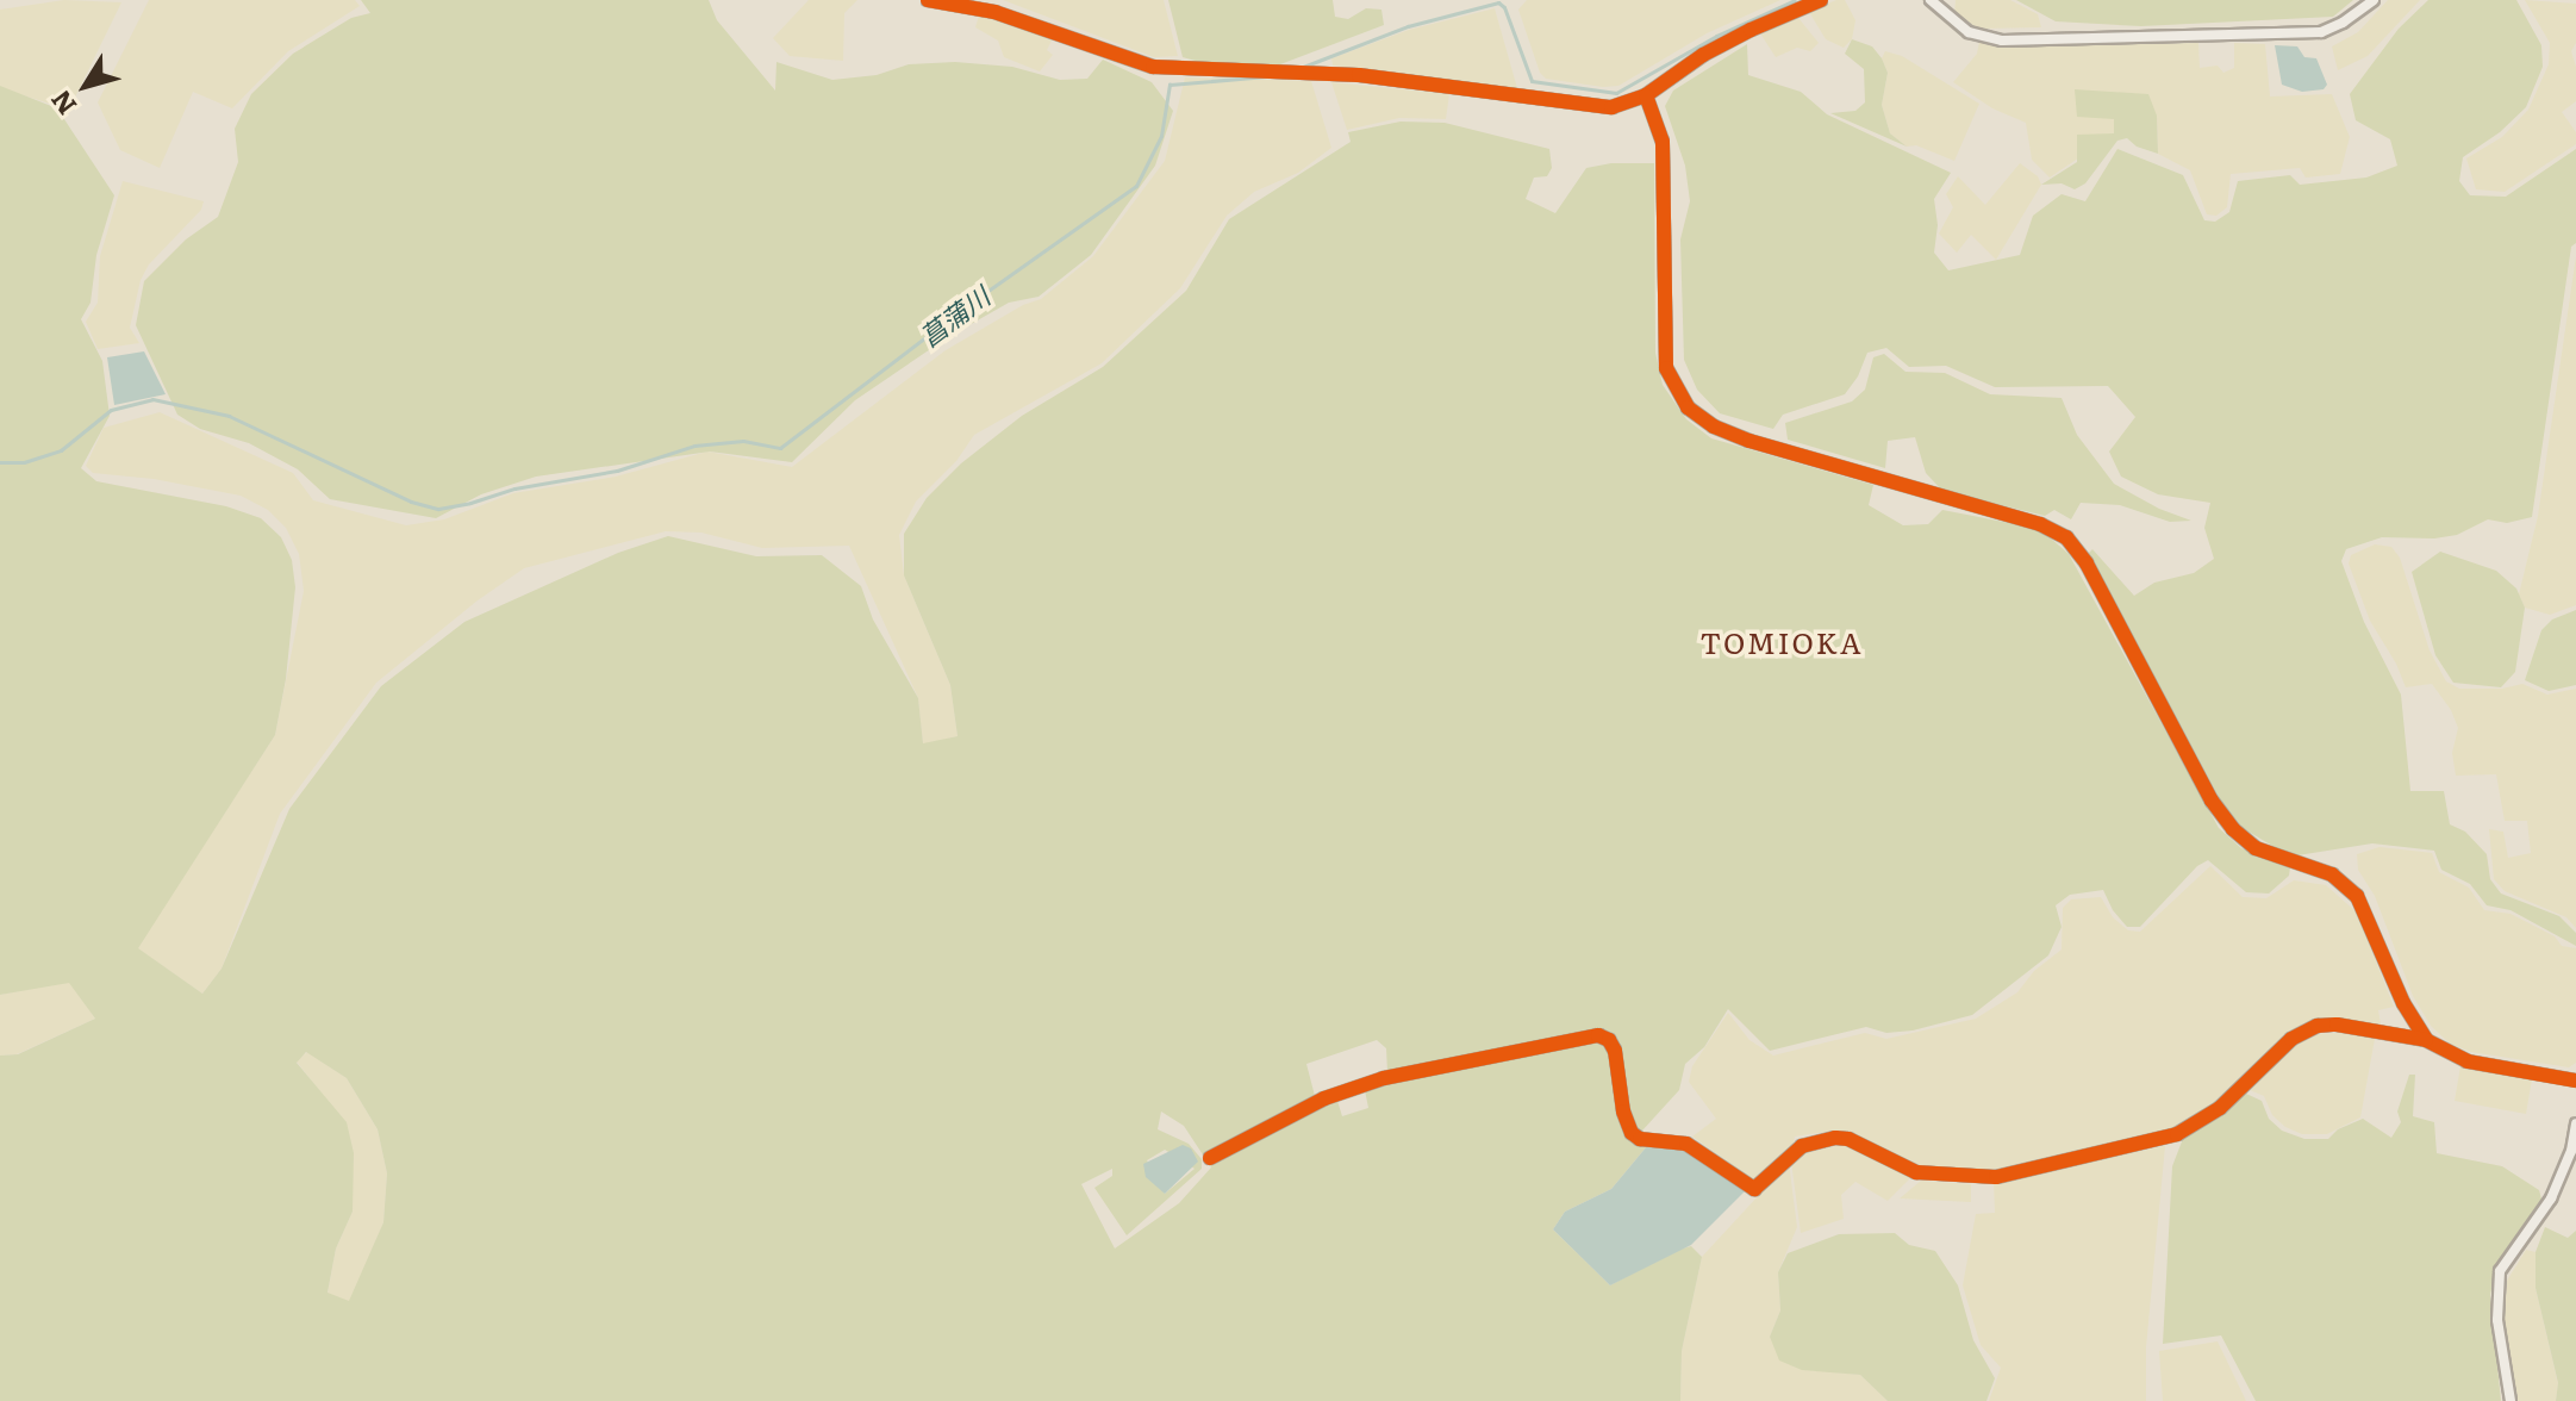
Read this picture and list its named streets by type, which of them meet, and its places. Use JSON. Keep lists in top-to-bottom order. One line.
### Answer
{"districts":["TOMIOKA"],"water":["菖蒲川"],"north":"bottom left"}
